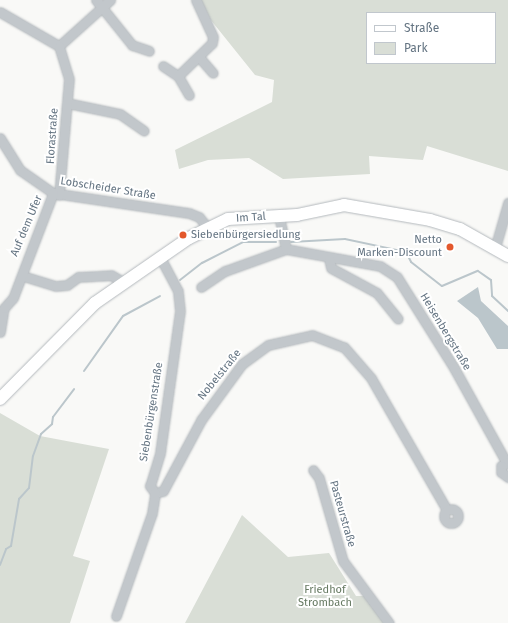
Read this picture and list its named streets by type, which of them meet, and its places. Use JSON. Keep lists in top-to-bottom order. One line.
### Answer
{"streets":{"main road":["Im Tal"],"street":["Florastraße","Lobscheider Straße","Auf dem Ufer","Heisenbergstraße","Nobelstraße","Siebenbürgenstraße","Pasteurstraße"]},"crossings":[["Florastraße","Lobscheider Straße"],["Florastraße","Auf dem Ufer"],["Lobscheider Straße","Im Tal"],["Lobscheider Straße","Auf dem Ufer"],["Im Tal","Siebenbürgenstraße"],["Nobelstraße","Siebenbürgenstraße"]],"parks":["Friedhof Strombach"],"places":["Siebenbürgersiedlung","Netto Marken-Discount"],"legend":["Straße","Park"]}
